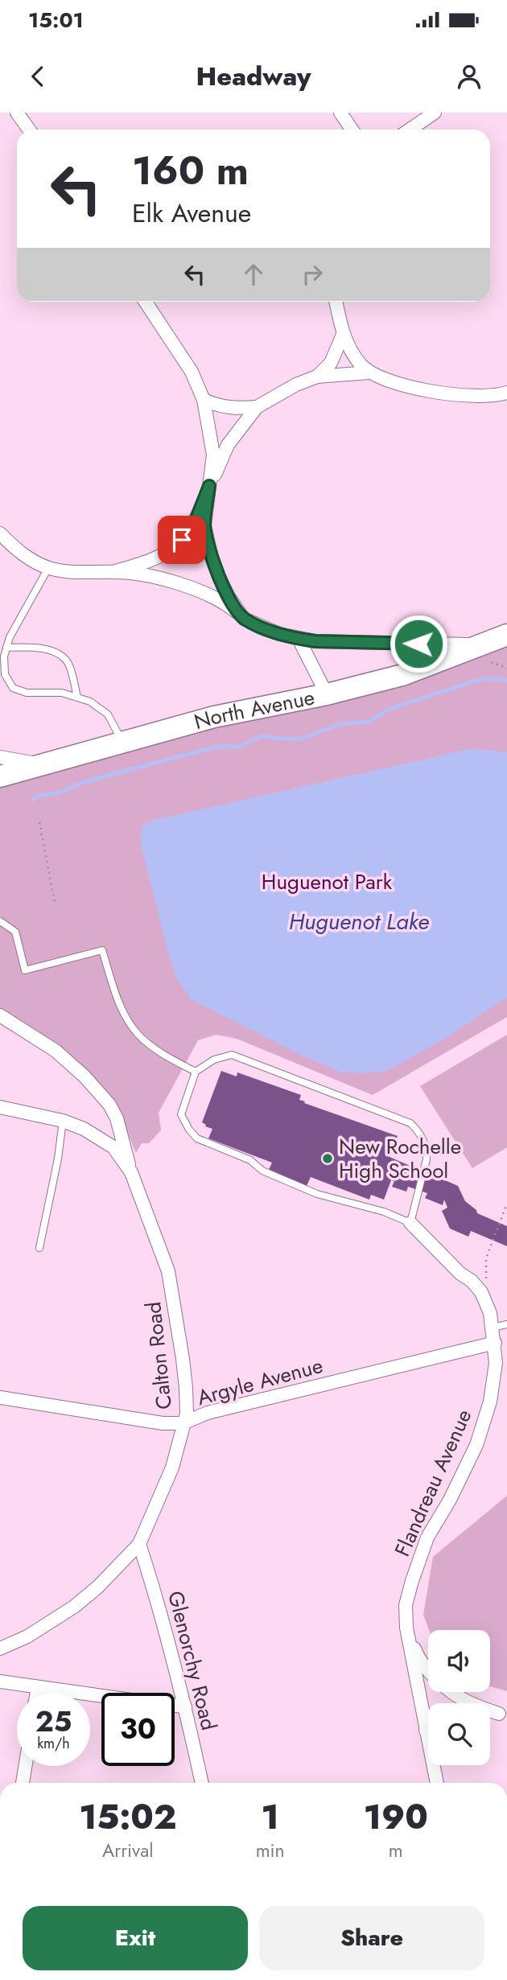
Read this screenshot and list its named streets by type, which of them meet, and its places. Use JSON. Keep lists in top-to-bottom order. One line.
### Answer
{"streets":{"main road":["North Avenue"],"street":["Calton Road","Argyle Avenue","Flandreau Avenue","Glenorchy Road"]},"crossings":[["Calton Road","Argyle Avenue"],["Calton Road","Glenorchy Road"],["Argyle Avenue","Flandreau Avenue"]],"water":["Huguenot Lake"],"parks":["Huguenot Park"],"places":["New Rochelle High School"],"page":{"status":"15:01","header":"Headway","turn":["160 m","Elk Avenue"],"speed":"25 km/h","limit":"30","eta":["15:02","Arrival","1","min","190","m"],"buttons":["Exit","Share"]}}
